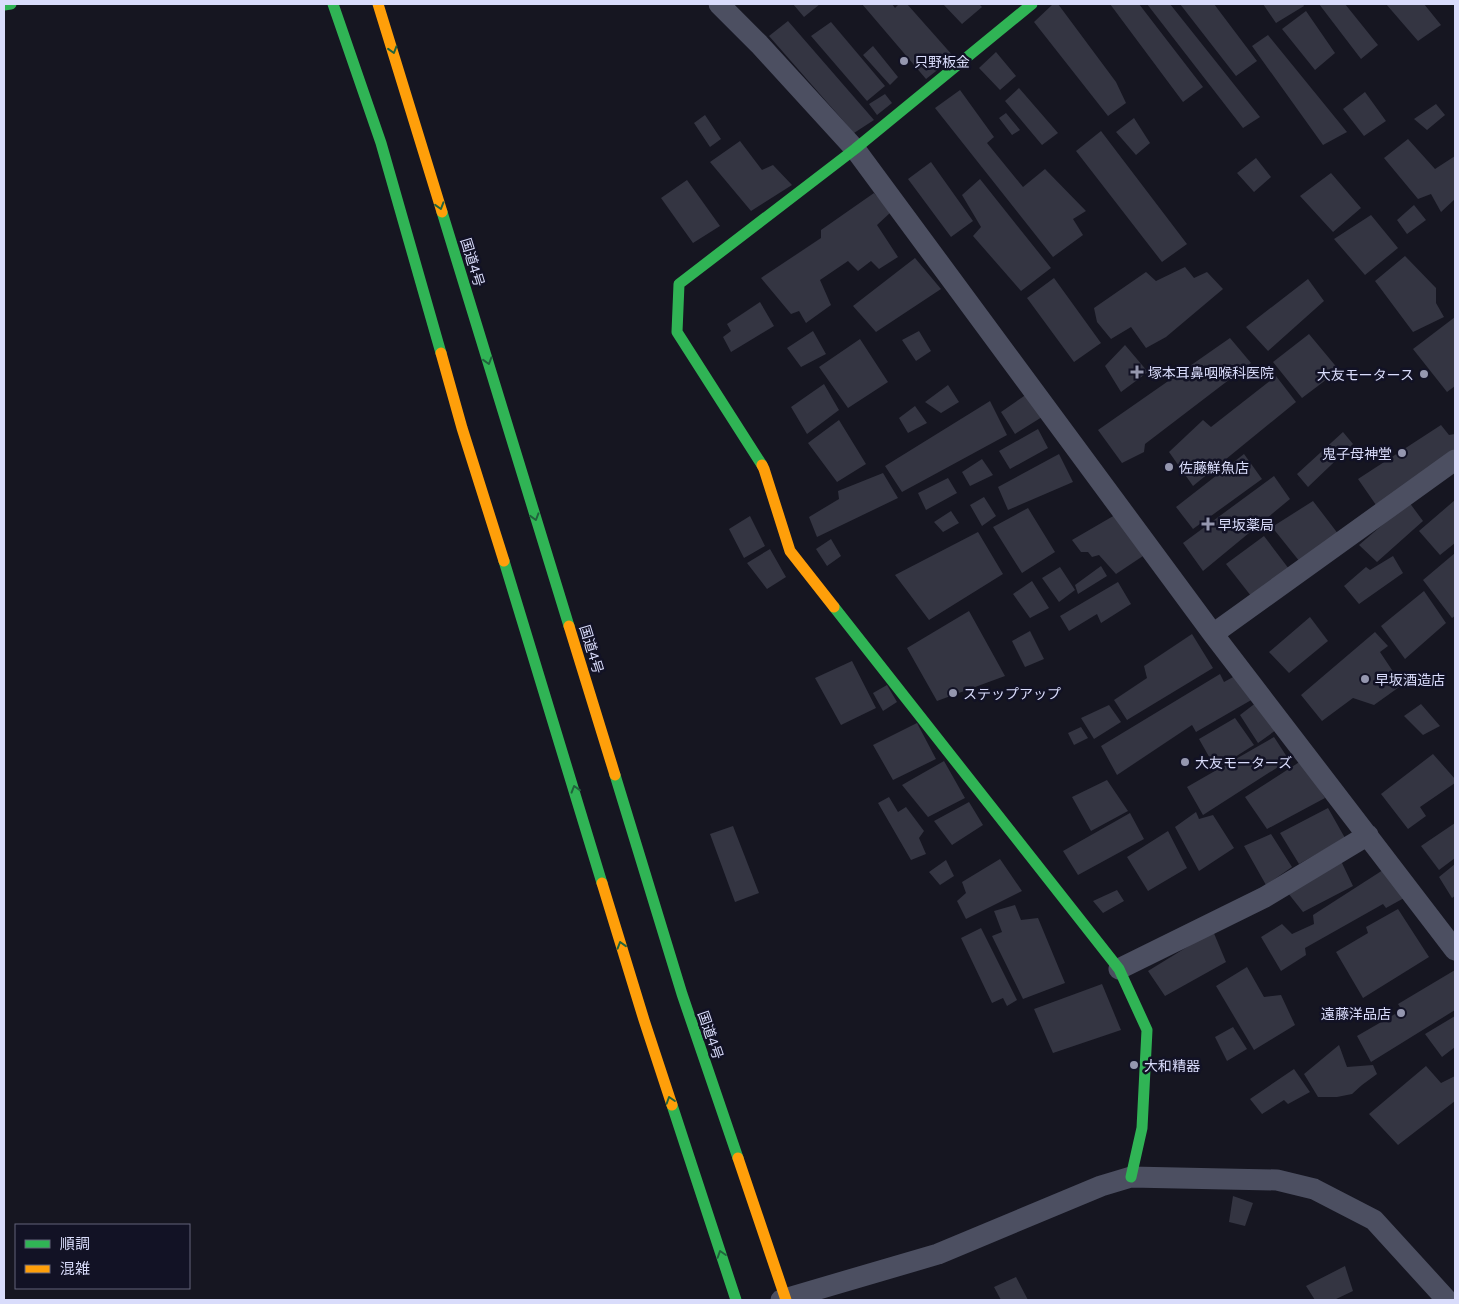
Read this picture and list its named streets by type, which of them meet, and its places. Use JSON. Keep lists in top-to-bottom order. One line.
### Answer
{"streets":{"main road":["国道4号"]},"places":{"other":["只野板金","大友モータース","鬼子母神堂","佐藤鮮魚店","早坂酒造店","ステップアップ","大友モーターズ","遠藤洋品店","大和精器"],"health":["塚本耳鼻咽喉科医院","早坂薬局"]},"legend":["順調","混雑"]}
